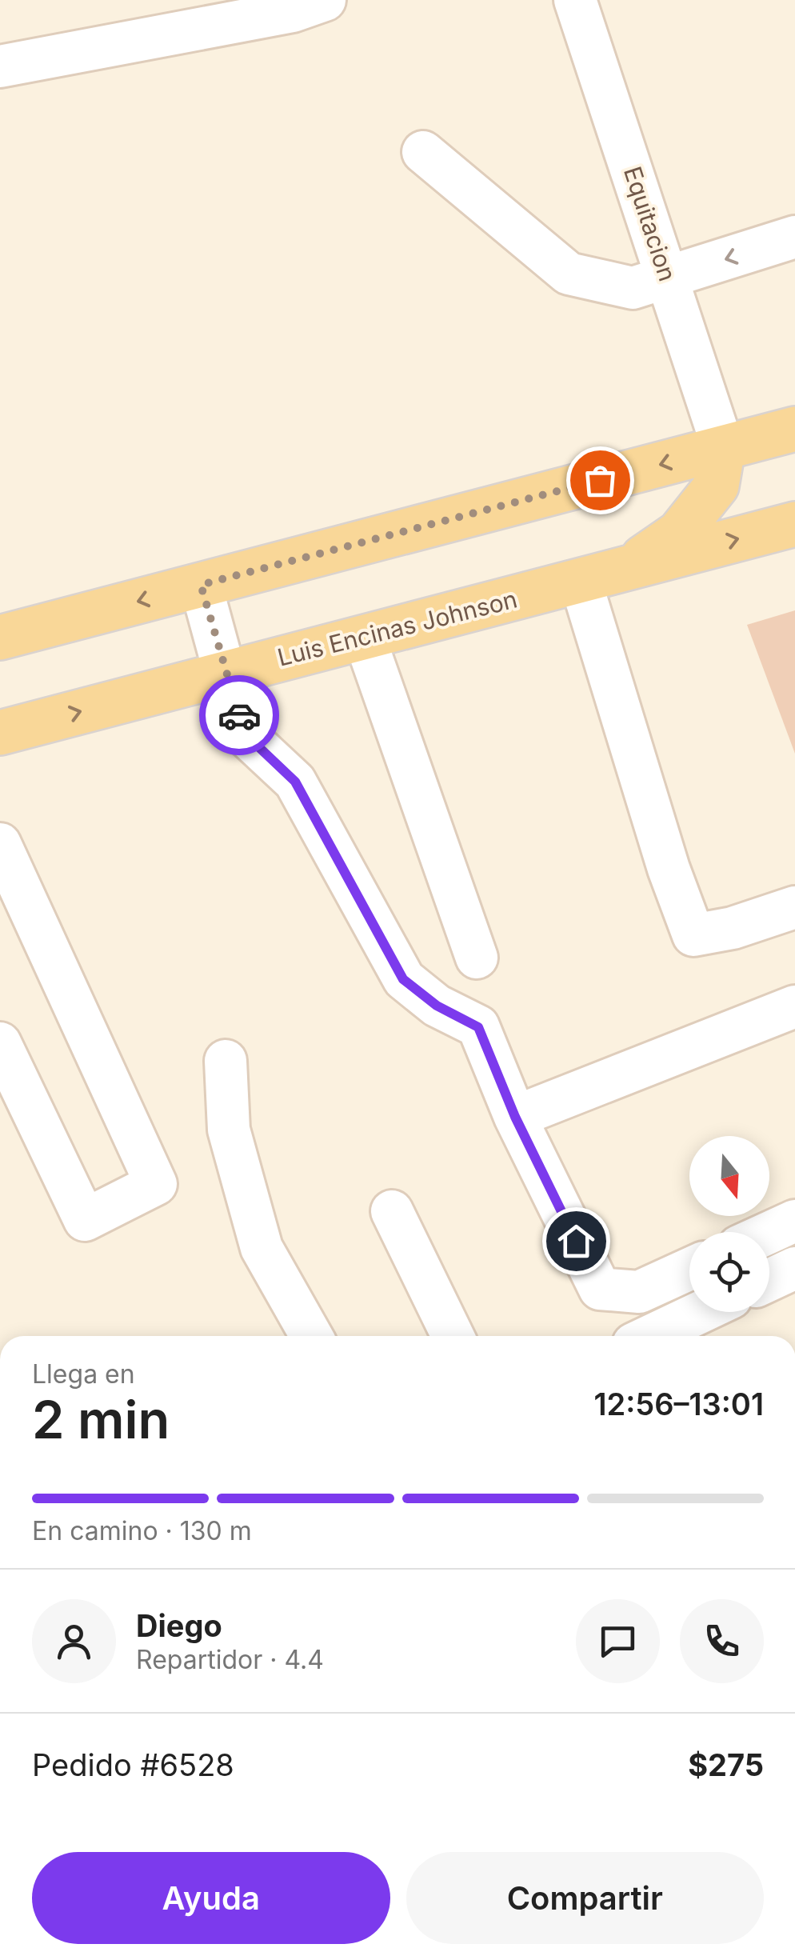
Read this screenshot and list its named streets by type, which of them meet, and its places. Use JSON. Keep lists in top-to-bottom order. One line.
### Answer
{"streets":{"main road":["Luis Encinas Johnson"],"street":["Equitacion"]},"north":"bottom","page":{"heading":["2 min","Llega en","12:56–13:01"],"panel":["Diego","Repartidor · 4.4","Pedido #6528","$275"],"bar":"En camino · 130 m","buttons":["Ayuda","Compartir"]}}
